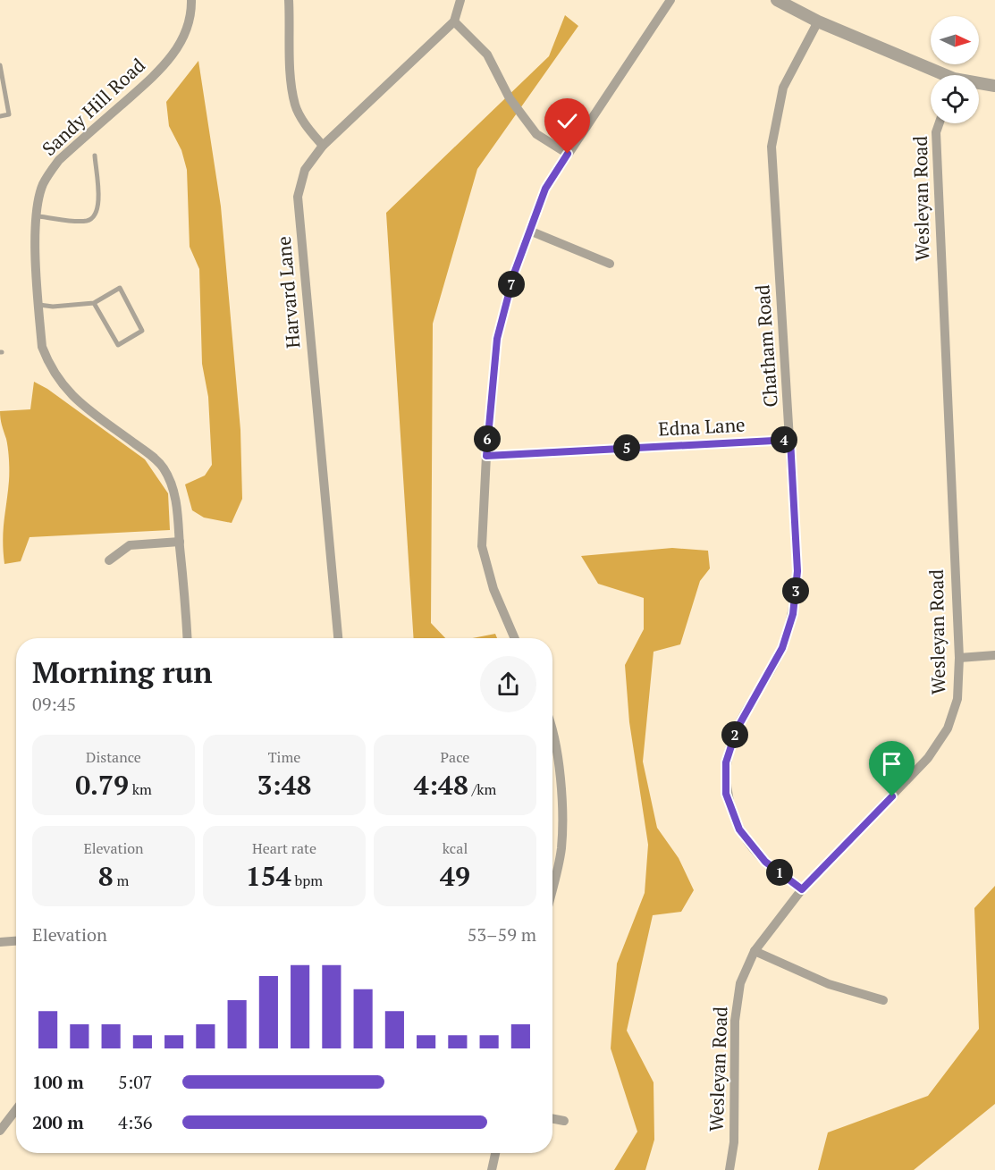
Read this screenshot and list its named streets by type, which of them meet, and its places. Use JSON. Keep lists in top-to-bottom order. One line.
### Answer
{"streets":{"street":["Sandy Hill Road","Wesleyan Road","Harvard Lane","Chatham Road","Edna Lane"]},"crossings":[["Wesleyan Road","Chatham Road"],["Chatham Road","Edna Lane"]],"north":"right","page":{"pins":["7","6","4","5","3","2","1"],"heading":["Morning run","09:45"],"stats":[["Distance","0.79 km"],["Time","3:48"],["Pace","4:48 /km"],["Elevation","8 m"],["Heart rate","154 bpm"],["kcal","49"]],"chart":["Elevation","53–59 m"],"list":[{"name":"100 m","note":"5:07"},{"name":"200 m","note":"4:36"}]}}
